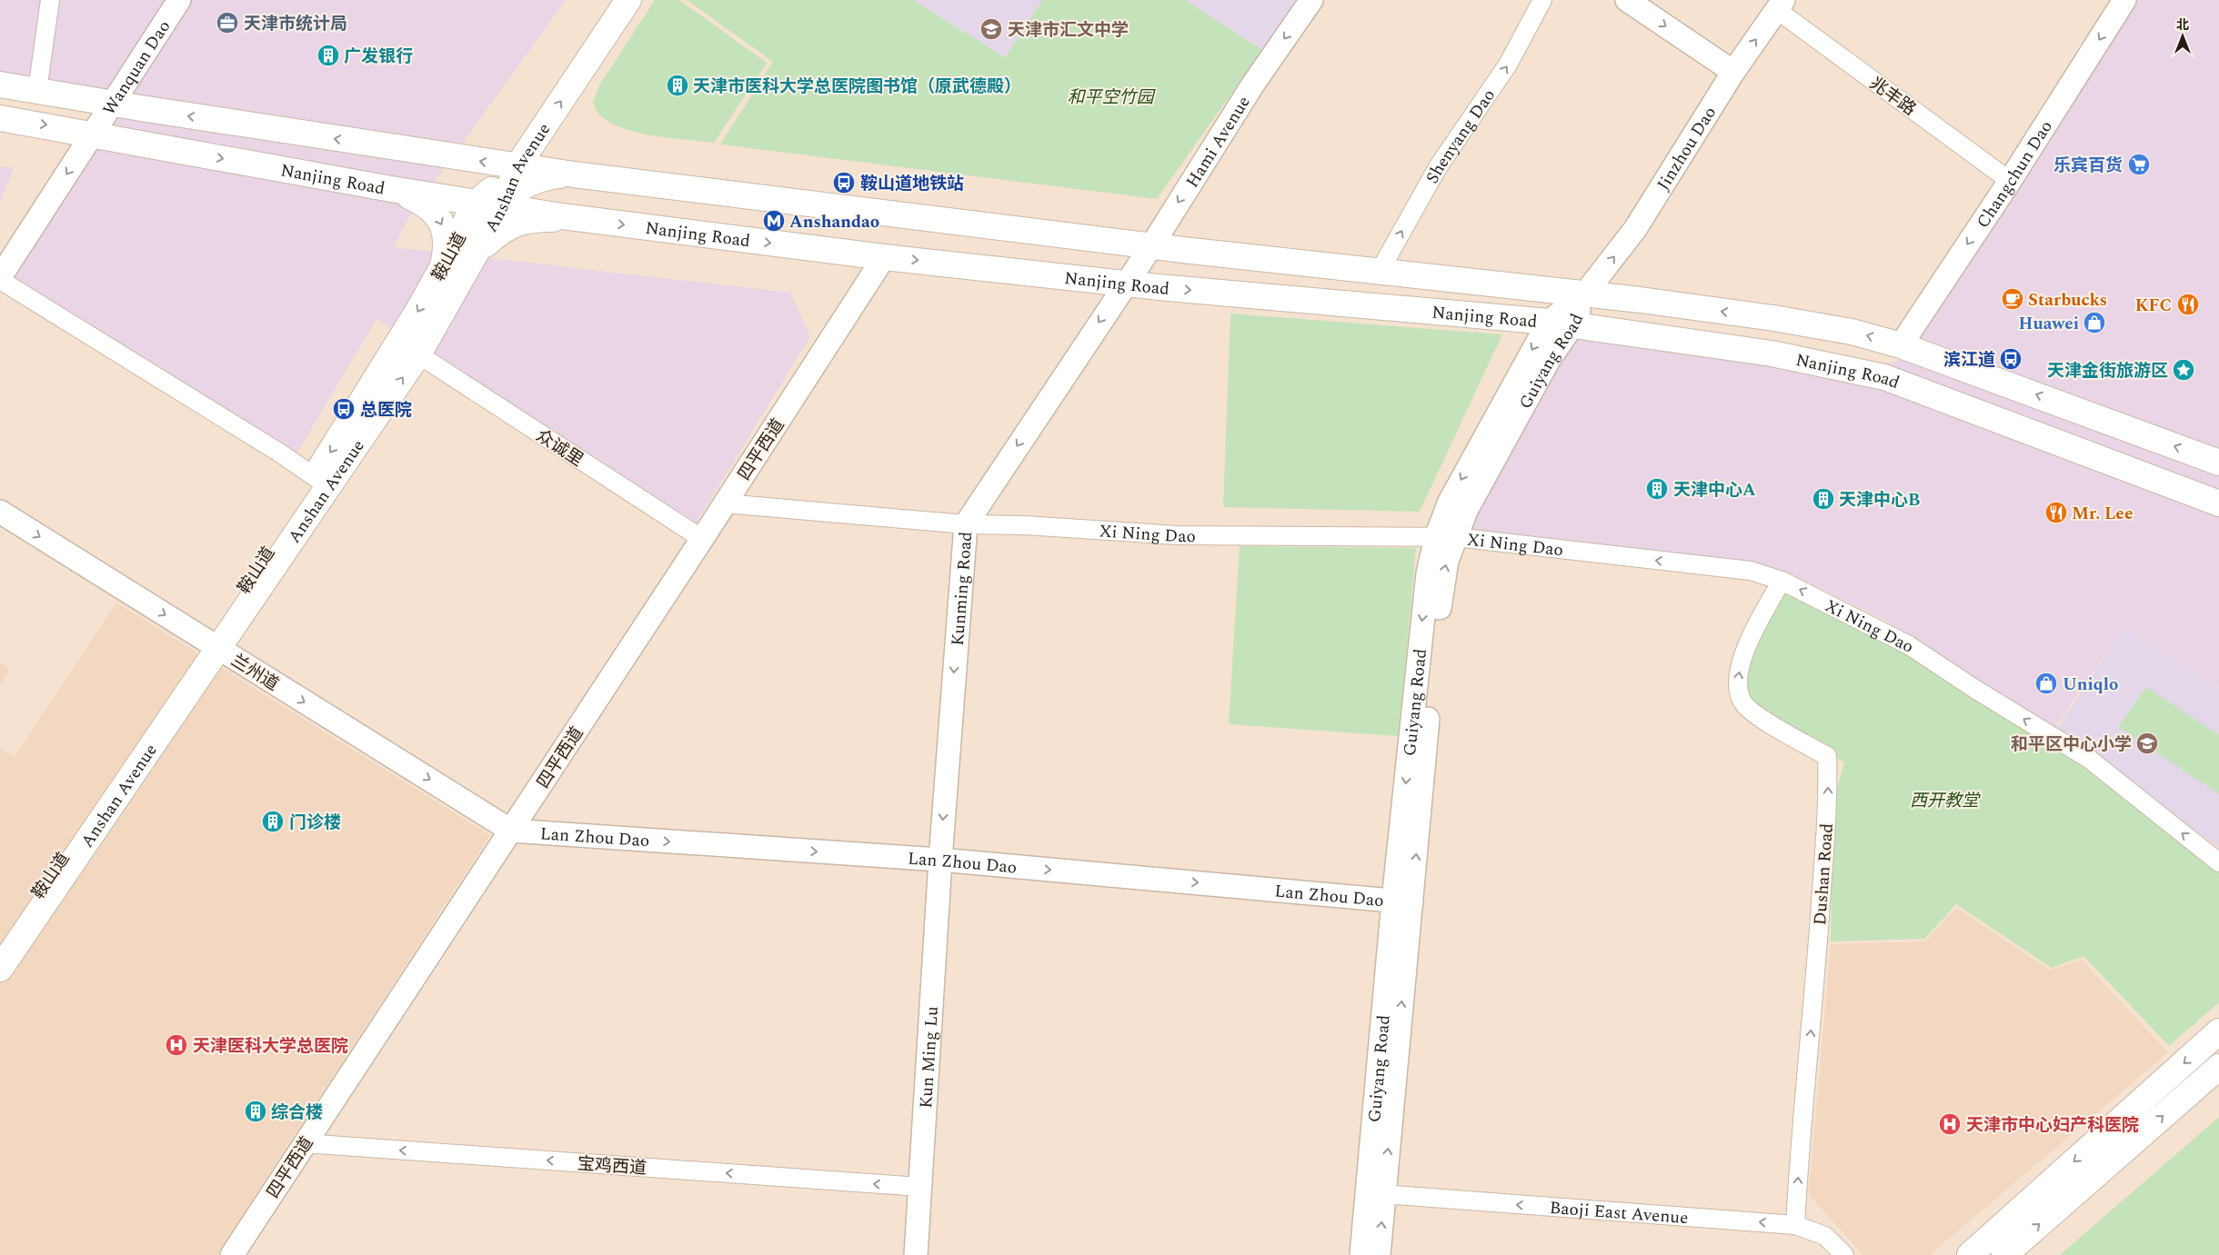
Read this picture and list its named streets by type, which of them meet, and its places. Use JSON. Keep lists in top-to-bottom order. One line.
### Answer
{"streets":{"main road":["Anshan Avenue","Nanjing Road","鞍山道"],"street":["Wanquan Dao","兆丰路","Shenyang Dao","Hami Avenue","Jinzhou Dao","Changchun Dao","Guiyang Road","众诚里","四平西道","Xi Ning Dao","Kunming Road","兰州道","Lan Zhou Dao","Dushan Road","Kun Ming Lu","宝鸡西道","Baoji East Avenue"]},"crossings":[["Wanquan Dao","Nanjing Road"],["兆丰路","Jinzhou Dao"],["兆丰路","Changchun Dao"],["Shenyang Dao","Nanjing Road"],["Hami Avenue","Nanjing Road"],["Hami Avenue","Kunming Road"],["Jinzhou Dao","Nanjing Road"],["Jinzhou Dao","Guiyang Road"],["Changchun Dao","Nanjing Road"],["Anshan Avenue","Nanjing Road"],["Anshan Avenue","鞍山道"],["Anshan Avenue","众诚里"],["Anshan Avenue","兰州道"],["Nanjing Road","鞍山道"],["Nanjing Road","Guiyang Road"],["Nanjing Road","四平西道"],["Nanjing Road","Kunming Road"],["鞍山道","兰州道"],["Guiyang Road","Xi Ning Dao"],["Guiyang Road","Lan Zhou Dao"],["Guiyang Road","Baoji East Avenue"],["众诚里","四平西道"],["四平西道","Xi Ning Dao"],["四平西道","兰州道"],["四平西道","Lan Zhou Dao"],["四平西道","宝鸡西道"],["Xi Ning Dao","Kunming Road"],["Xi Ning Dao","Dushan Road"],["Kunming Road","Lan Zhou Dao"],["Kunming Road","Kun Ming Lu"],["兰州道","Lan Zhou Dao"],["Lan Zhou Dao","Kun Ming Lu"],["Dushan Road","Baoji East Avenue"],["Kun Ming Lu","宝鸡西道"]],"one_way":["Wanquan Dao","Shenyang Dao","Hami Avenue","Jinzhou Dao","Changchun Dao","Anshan Avenue","Xi Ning Dao","Kunming Road","Lan Zhou Dao","Dushan Road","宝鸡西道","Baoji East Avenue"],"parks":["和平空竹园","西开教堂"],"places":{"office":["天津市统计局"],"school or university":["天津市汇文中学","和平区中心小学"],"building":["广发银行","天津市医科大学总医院图书馆（原武德殿）","天津中心A","天津中心B","门诊楼","综合楼"],"supermarket":["乐宾百货"],"bus stop":["鞍山道地铁站","滨江道","总医院"],"metro station":["Anshandao"],"cafe":["Starbucks"],"restaurant":["KFC","Mr. Lee"],"shop":["Huawei","Uniqlo"],"place":["天津金街旅游区"],"hospital":["天津医科大学总医院","天津市中心妇产科医院"]},"north":"top"}
